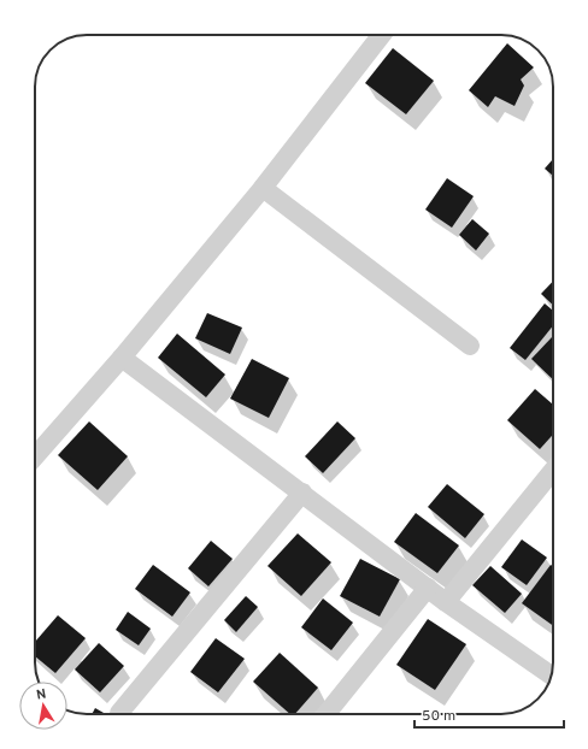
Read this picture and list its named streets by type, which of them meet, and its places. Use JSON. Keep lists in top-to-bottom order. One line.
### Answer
{"scale_bar":"50 m","north":"top"}
